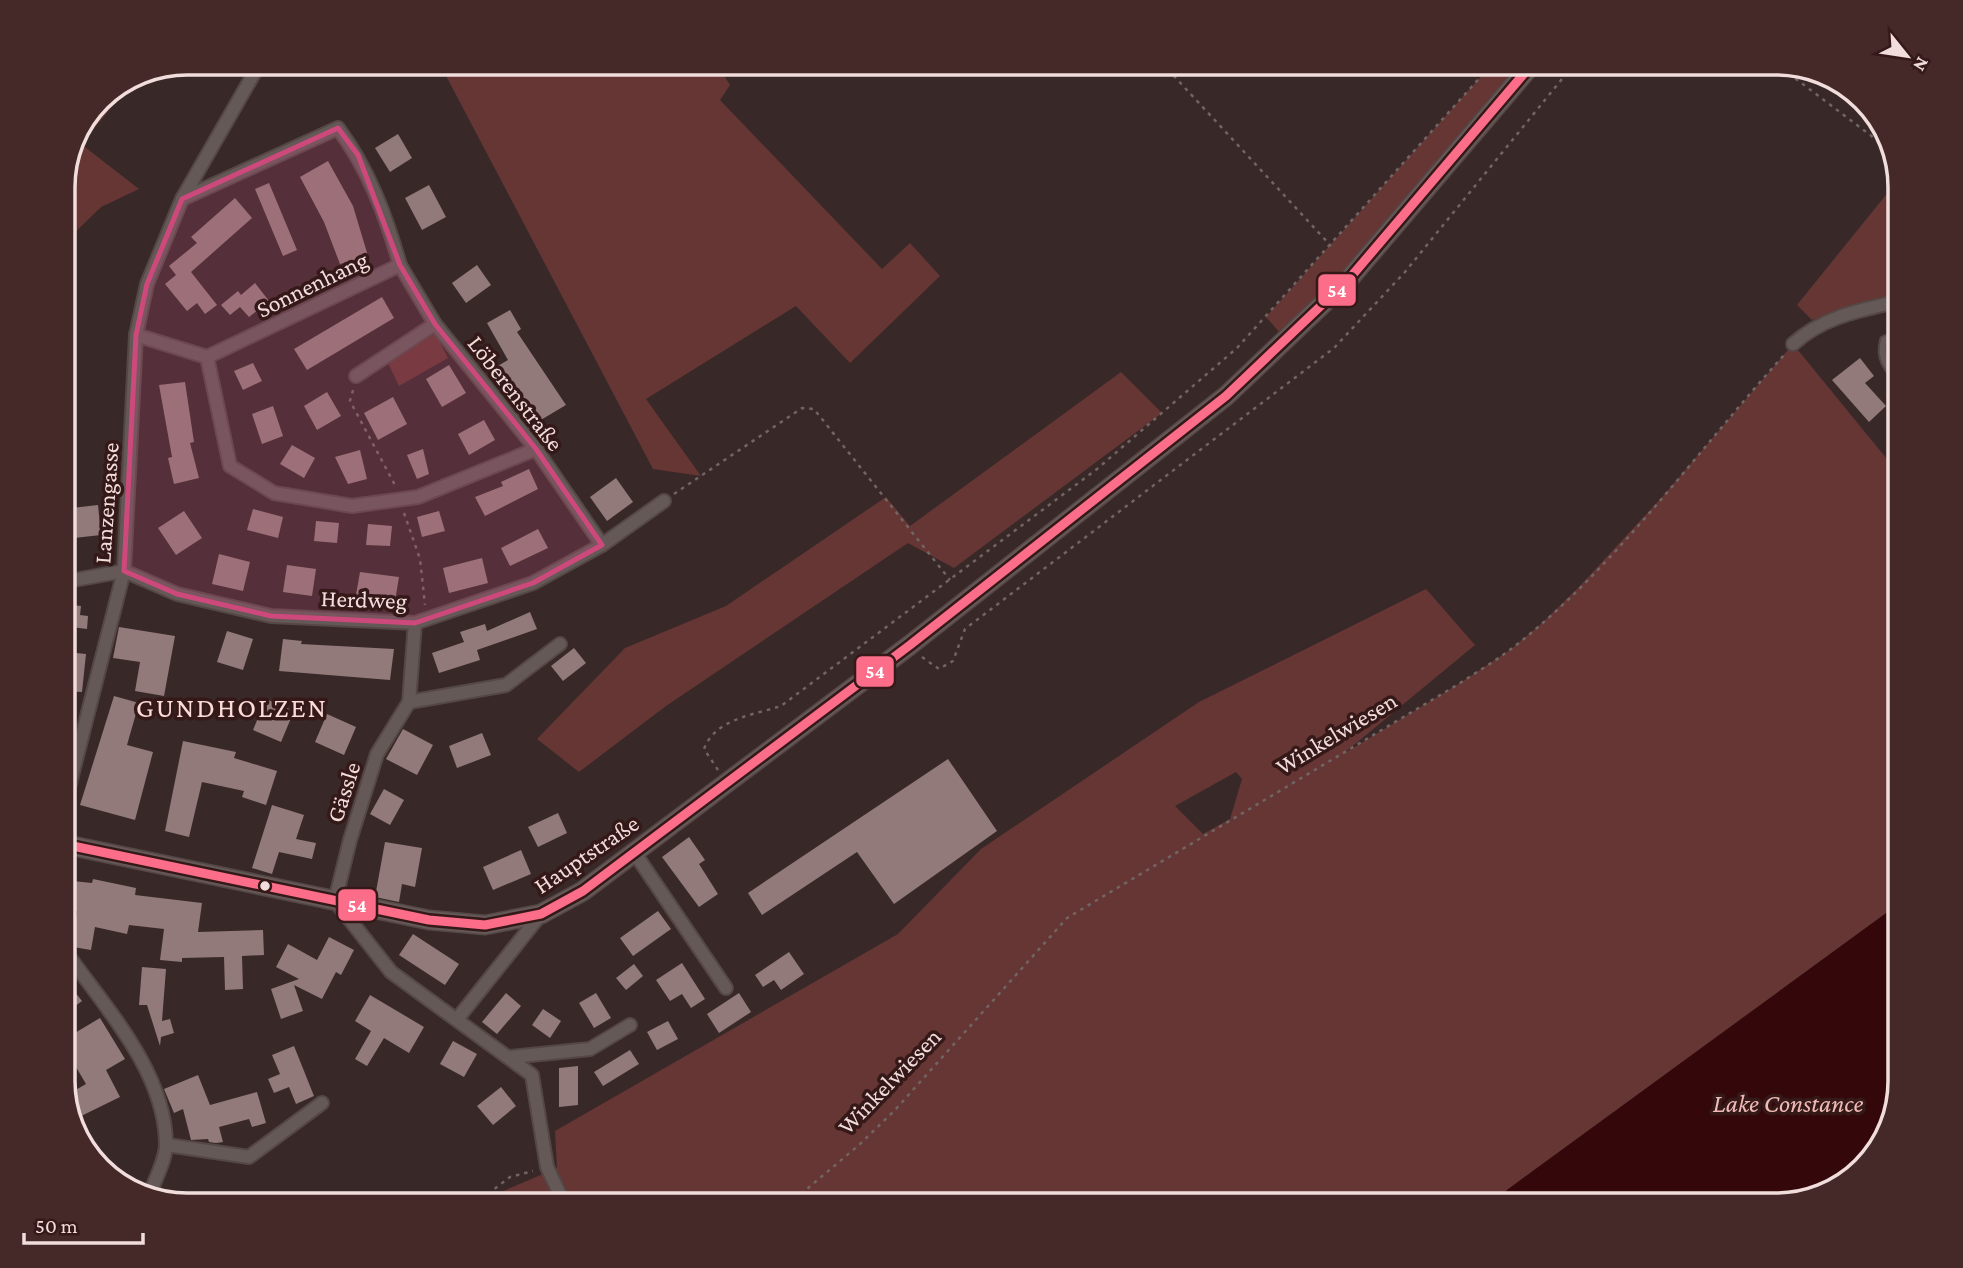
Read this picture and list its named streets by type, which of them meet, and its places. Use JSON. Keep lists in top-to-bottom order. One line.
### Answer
{"streets":{"main road":["Hauptstraße"],"street":["Sonnenhang","Löberenstraße","Lanzengasse","Herdweg","Gässle"],"path":["Winkelwiesen"]},"crossings":[["Sonnenhang","Löberenstraße"],["Sonnenhang","Lanzengasse"],["Löberenstraße","Herdweg"],["Lanzengasse","Herdweg"],["Herdweg","Gässle"],["Gässle","Hauptstraße"]],"districts":["GUNDHOLZEN"],"water":["Lake Constance"],"lines":["transit line 54"],"scale_bar":"50 m","north":"bottom right"}
